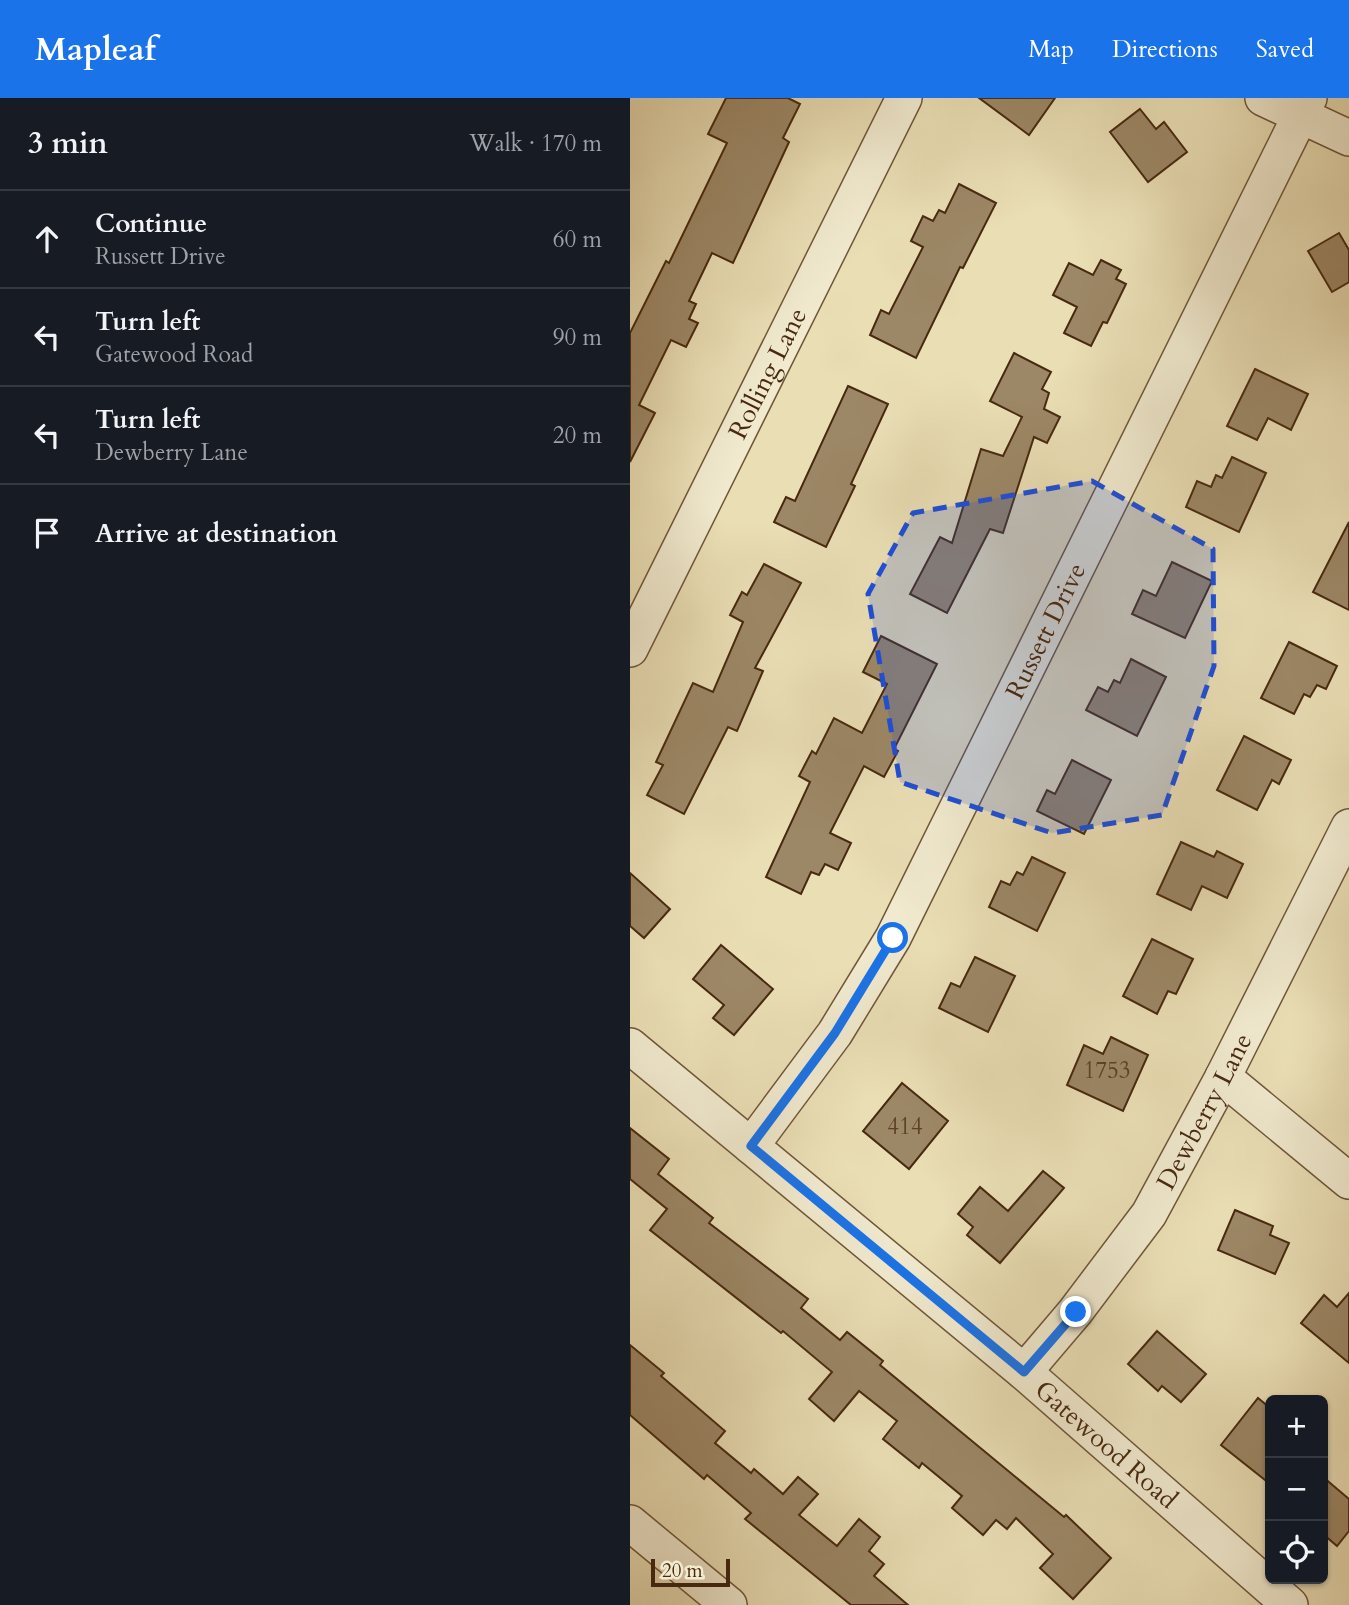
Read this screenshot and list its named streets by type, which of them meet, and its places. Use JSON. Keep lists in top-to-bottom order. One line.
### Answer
{"streets":{"street":["Rolling Lane","Russett Drive","Dewberry Lane","Gatewood Road"]},"crossings":[["Russett Drive","Gatewood Road"],["Dewberry Lane","Gatewood Road"]],"house_numbers":["1753","414"],"scale_bar":"20 m","page":{"header":"Mapleaf","nav":["Map","Directions","Saved"],"heading":["3 min","Walk · 170 m"],"list":[["Continue","Russett Drive","60 m"],["Turn left","Gatewood Road","90 m"],["Turn left","Dewberry Lane","20 m"],"Arrive at destination"],"map_buttons":["+","−"],"scale":"20 m"}}
